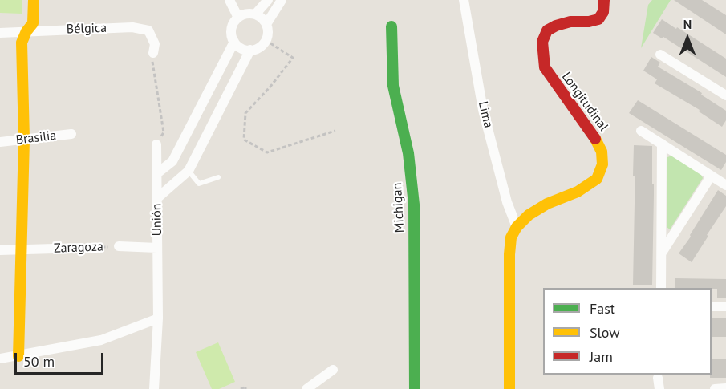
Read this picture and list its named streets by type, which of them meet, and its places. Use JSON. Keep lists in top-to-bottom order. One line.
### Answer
{"streets":{"street":["Bélgica","Longitudinal","Lima","Brasilia","Michigan","Unión","Zaragoza"]},"crossings":[["Longitudinal","Lima"],["Unión","Zaragoza"]],"legend":["Fast","Slow","Jam"],"scale_bar":"50 m","north":"top"}
